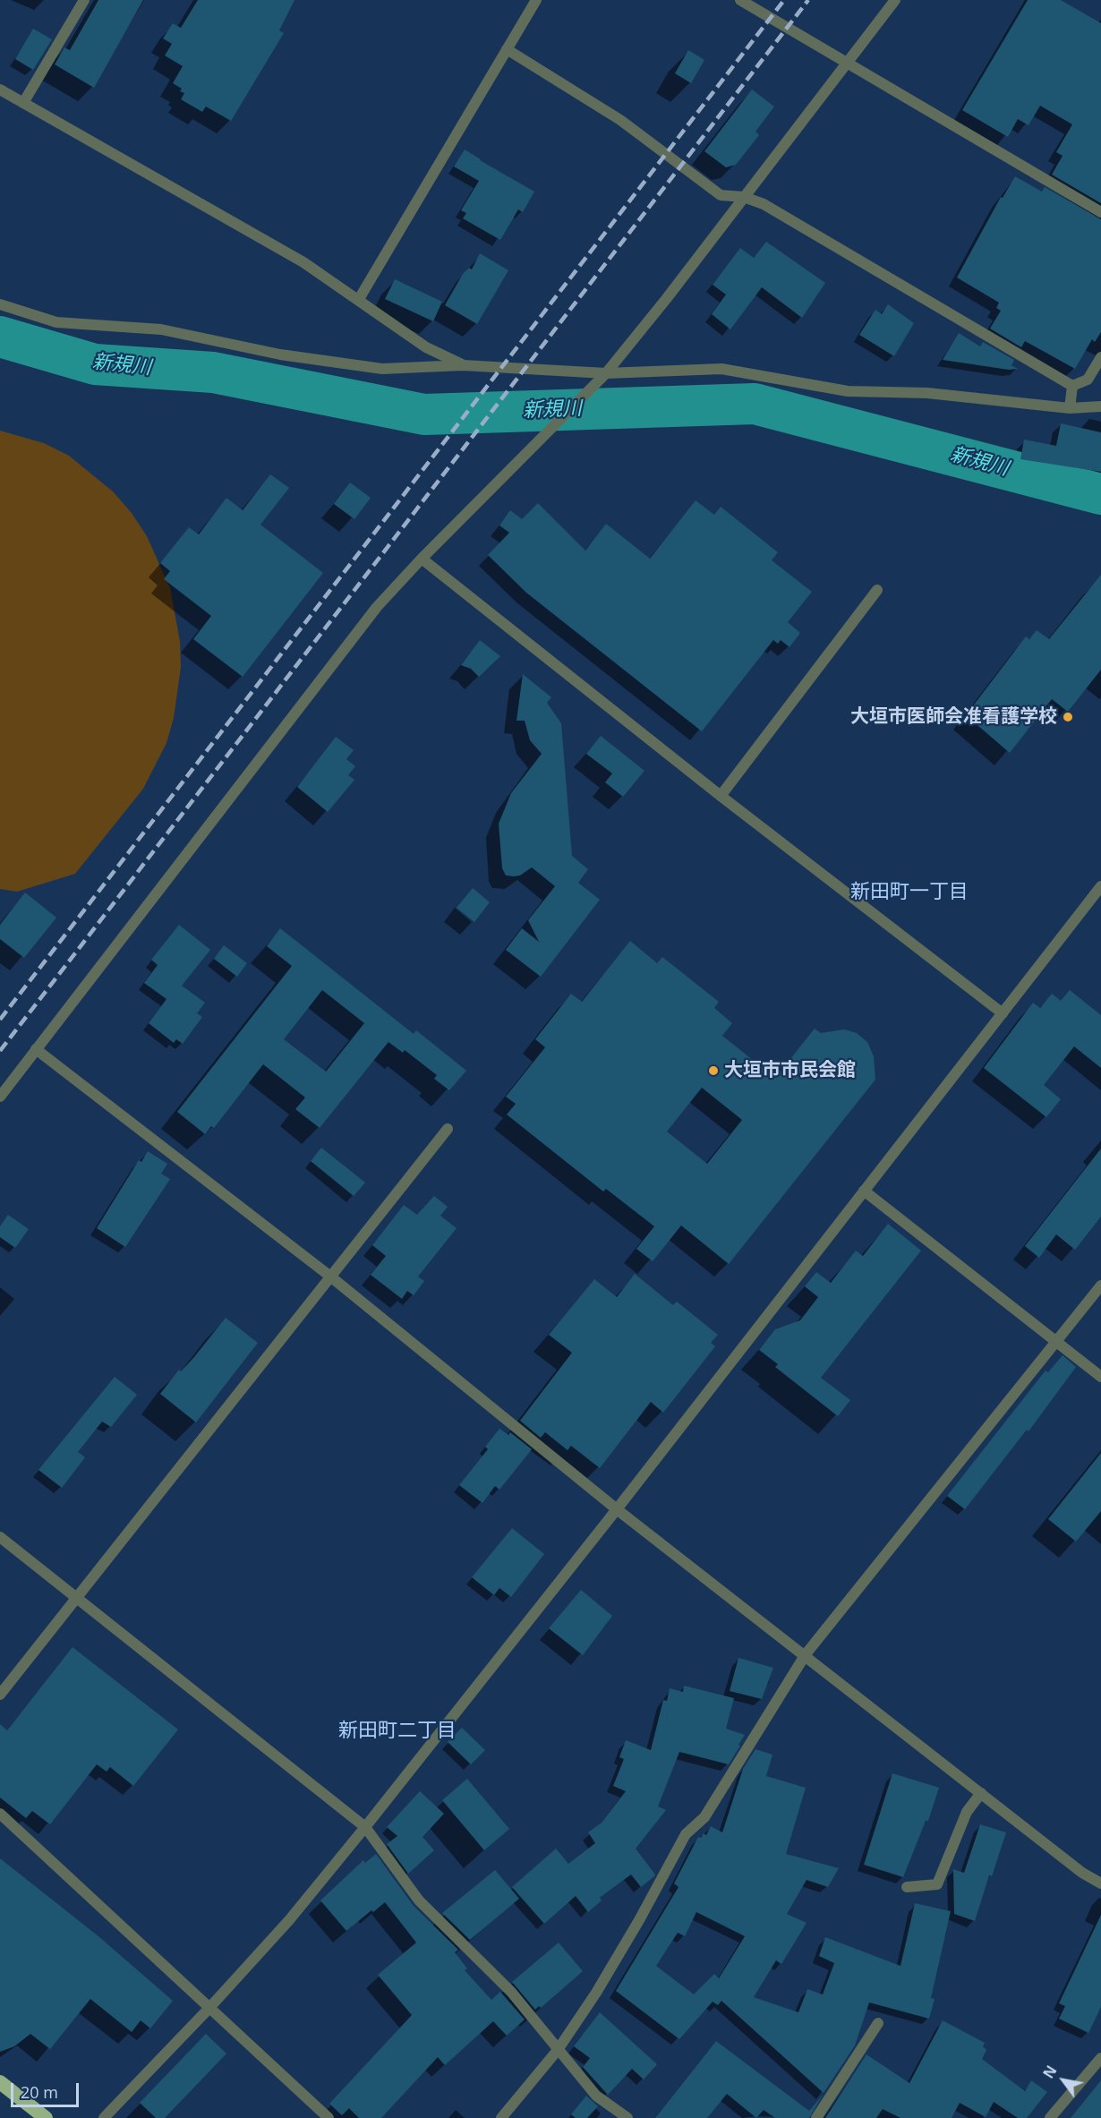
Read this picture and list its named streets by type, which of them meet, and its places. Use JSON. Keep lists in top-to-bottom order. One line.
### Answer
{"districts":["新田町一丁目","新田町二丁目"],"water":["新規川"],"places":["大垣市医師会准看護学校","大垣市市民会館"],"scale_bar":"20 m","north":"top left"}
